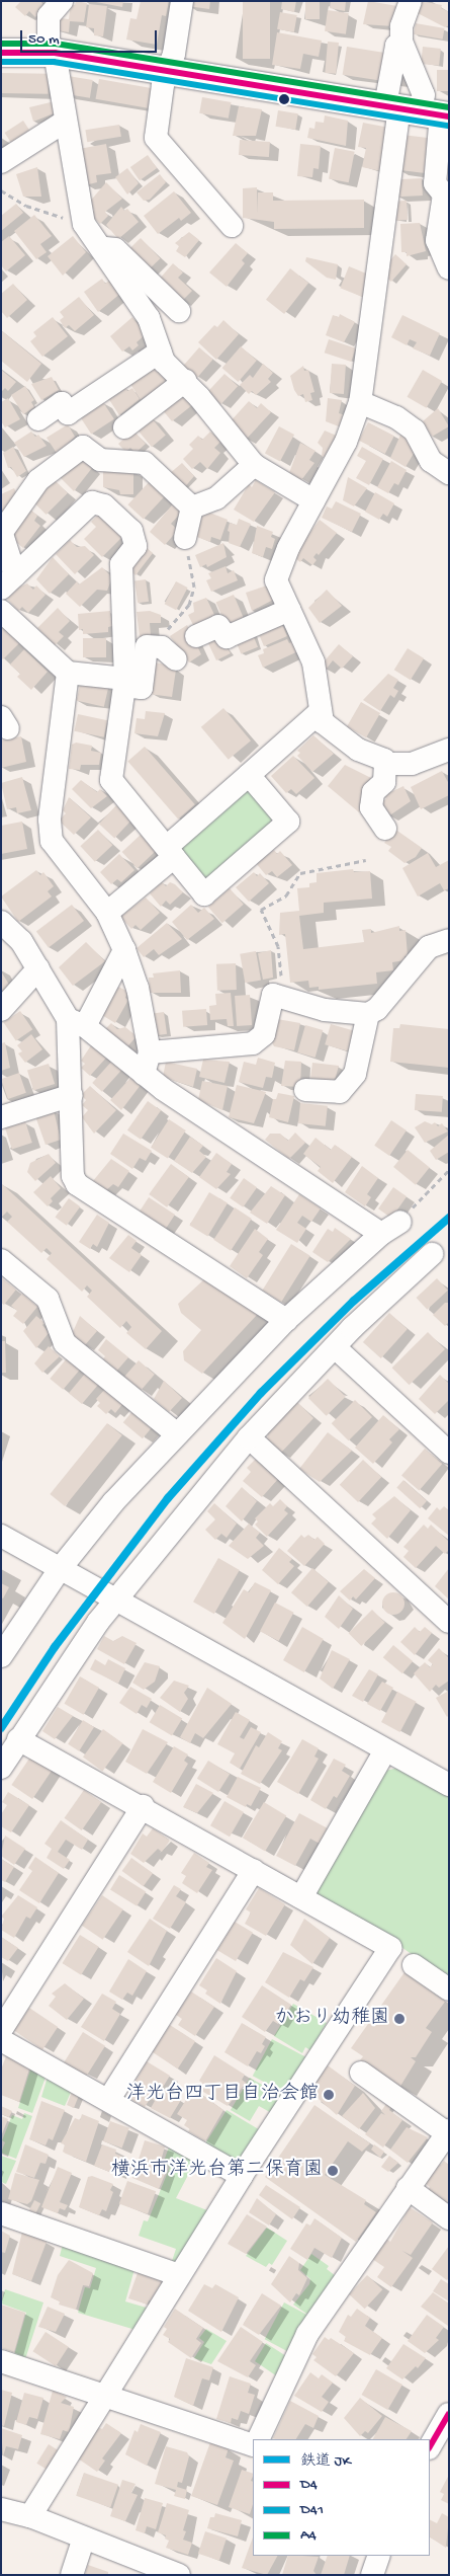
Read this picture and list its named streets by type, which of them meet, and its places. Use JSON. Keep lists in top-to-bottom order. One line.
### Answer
{"places":["かおり幼稚園","洋光台四丁目自治会館","横浜市洋光台第二保育園"],"lines":["transit line A4","transit line D4","transit line D41","rail line JK"],"legend":["鉄道 JK","D4","D41","A4"],"scale_bar":"50 m"}
